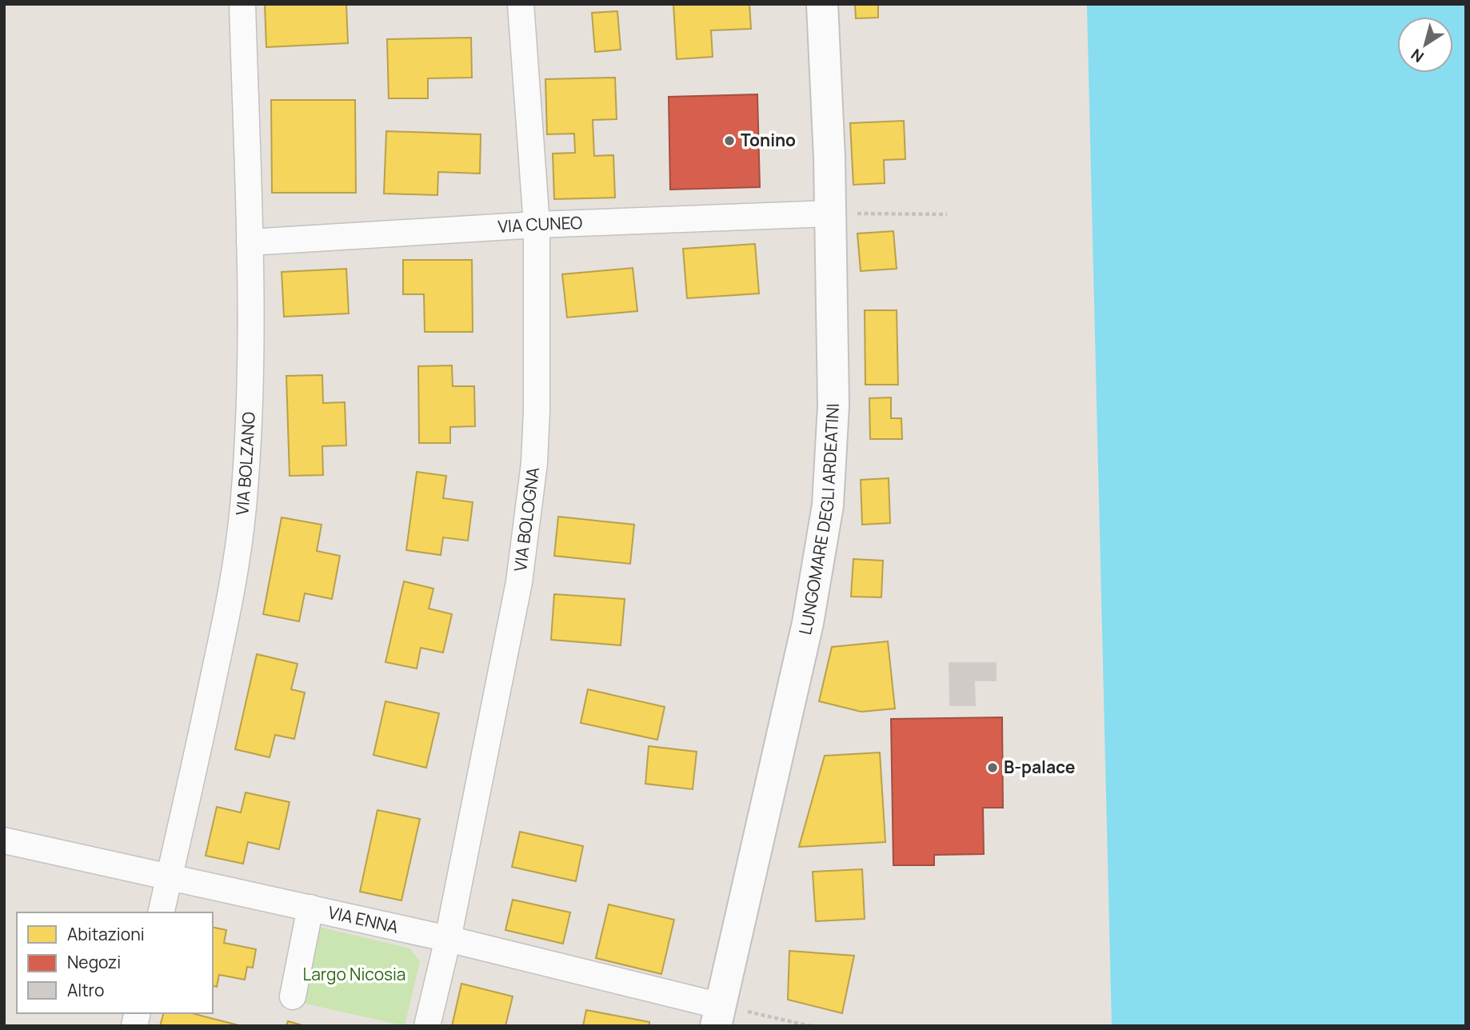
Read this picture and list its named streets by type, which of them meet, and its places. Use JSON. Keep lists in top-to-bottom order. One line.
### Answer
{"streets":{"main road":["LUNGOMARE DEGLI ARDEATINI"],"street":["VIA CUNEO","VIA BOLZANO","VIA BOLOGNA","VIA ENNA"]},"crossings":[["VIA CUNEO","VIA BOLZANO"],["VIA CUNEO","VIA BOLOGNA"],["VIA CUNEO","LUNGOMARE DEGLI ARDEATINI"],["VIA BOLZANO","VIA ENNA"],["VIA BOLOGNA","VIA ENNA"],["LUNGOMARE DEGLI ARDEATINI","VIA ENNA"]],"parks":["Largo Nicosia"],"places":["Tonino","B-palace"],"legend":["Abitazioni","Negozi","Altro"],"north":"bottom left"}
